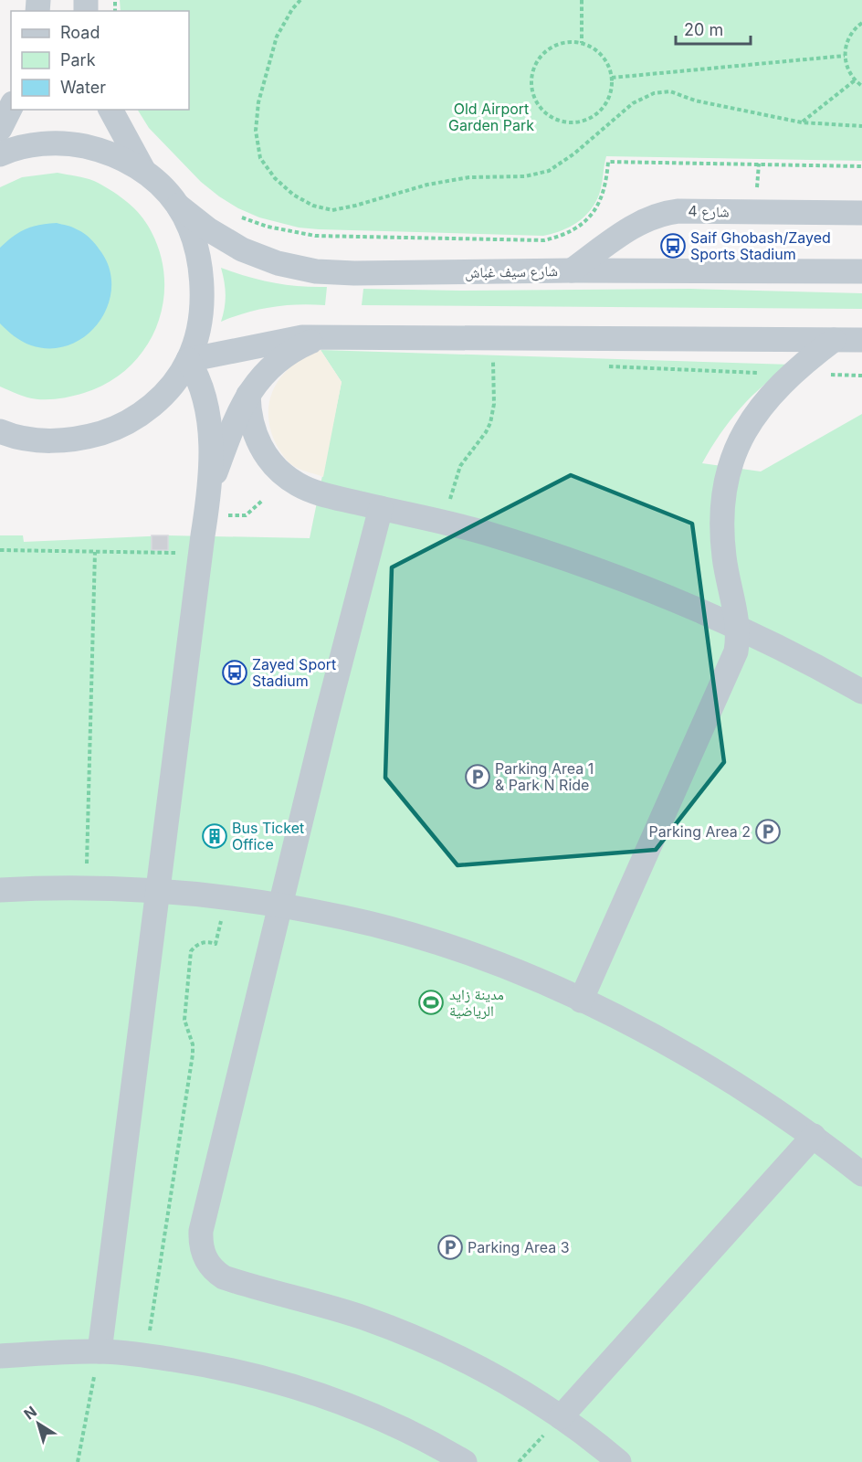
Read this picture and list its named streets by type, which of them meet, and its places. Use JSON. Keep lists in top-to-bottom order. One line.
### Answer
{"streets":{"street":["شارع 4","شارع سيف غباش"]},"crossings":[["شارع 4","شارع سيف غباش"]],"parks":["Old Airport Garden Park"],"places":{"bus stop":["Saif Ghobash/Zayed Sports Stadium","Zayed Sport Stadium"],"parking":["Parking Area 1 & Park N Ride","Parking Area 2","Parking Area 3"],"building":["Bus Ticket Office"],"sports":["مدينة زايد الرياضية"]},"legend":["Road","Park","Water"],"scale_bar":"20 m","north":"top left"}
